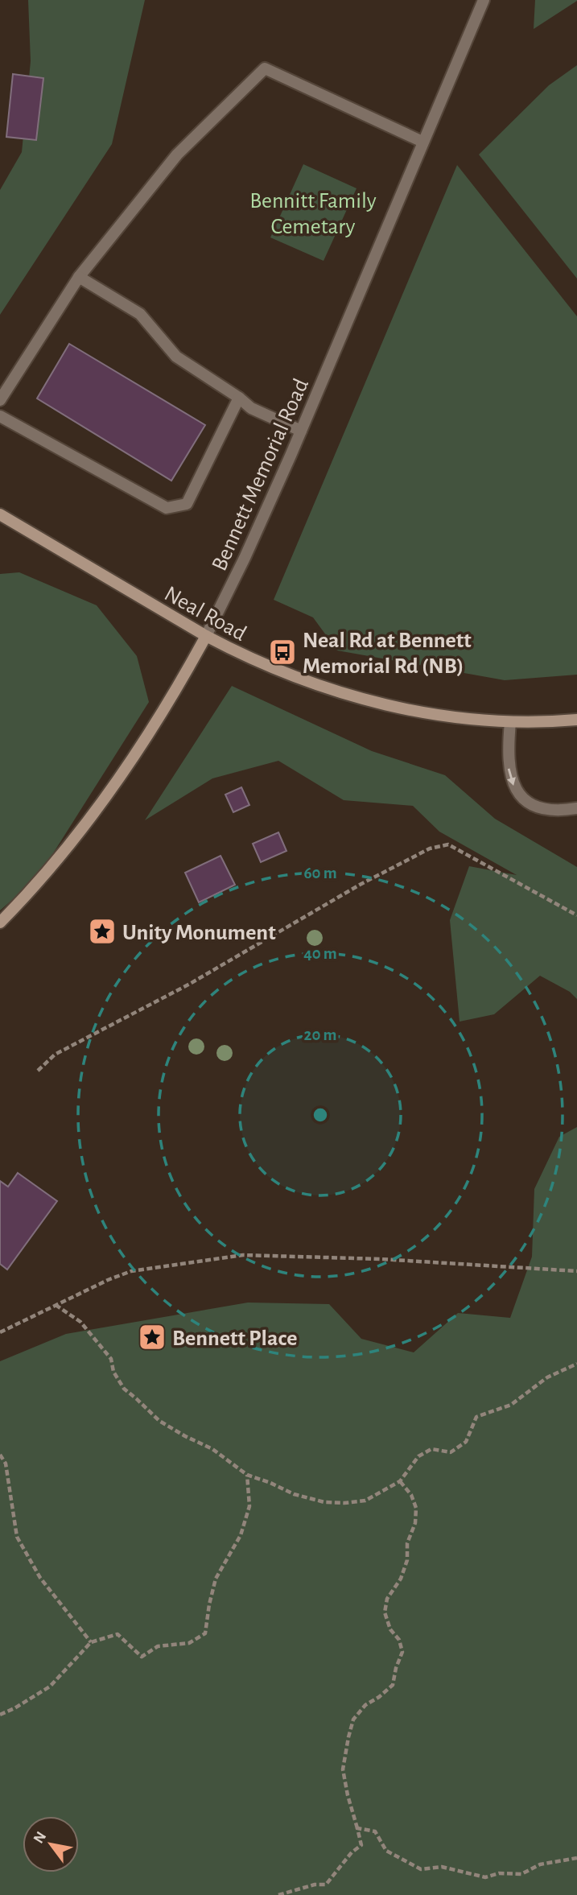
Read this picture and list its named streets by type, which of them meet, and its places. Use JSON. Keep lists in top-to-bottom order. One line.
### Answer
{"streets":{"street":["Bennett Memorial Road","Neal Road"]},"crossings":[["Bennett Memorial Road","Neal Road"]],"parks":["Bennitt Family Cemetary"],"places":{"bus stop":["Neal Rd at Bennett Memorial Rd (NB)"],"place":["Unity Monument","Bennett Place"]},"north":"top left","rings":["60 m","40 m","20 m"]}
